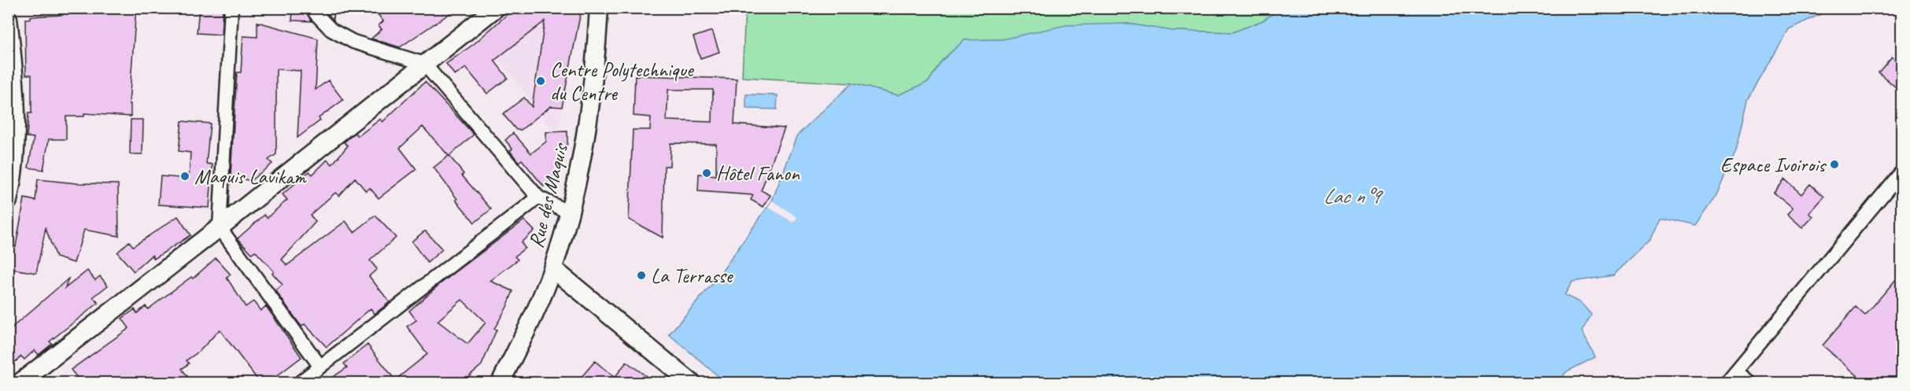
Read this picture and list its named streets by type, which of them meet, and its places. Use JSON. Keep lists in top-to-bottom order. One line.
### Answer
{"streets":{"street":["Rue des Maquis"]},"water":["Lac n°9"],"places":["Centre Polytechnique du Centre","Espace Ivoirois","Hôtel Fanon","Maquis Lavikam","La Terrasse"]}
